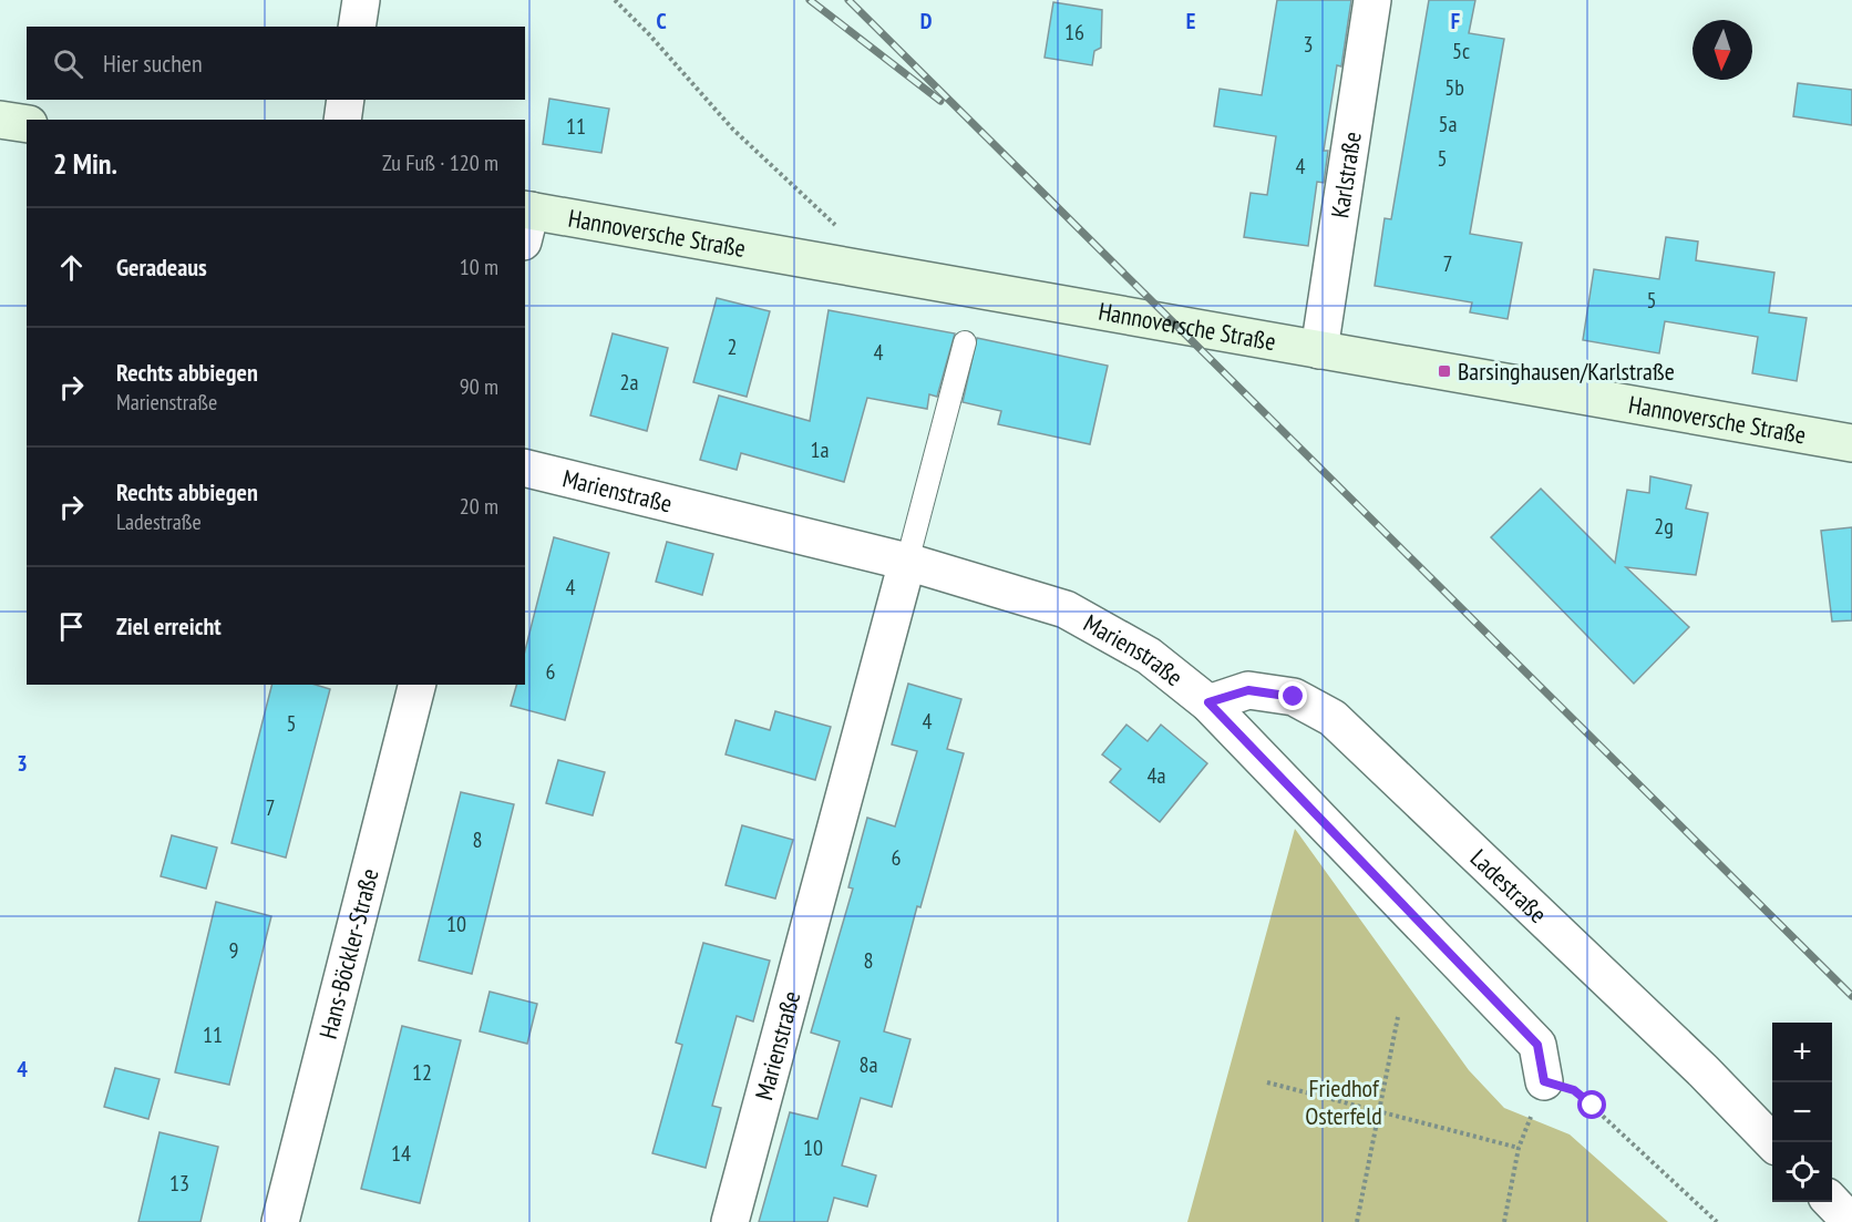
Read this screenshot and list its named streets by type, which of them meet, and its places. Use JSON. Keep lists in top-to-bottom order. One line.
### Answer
{"streets":{"street":["Karlstraße","Hannoversche Straße","Marienstraße","Ladestraße","Hans-Böckler-Straße"]},"crossings":[["Karlstraße","Hannoversche Straße"],["Marienstraße","Ladestraße"]],"parks":["Friedhof Osterfeld"],"places":{"transit":["Barsinghausen/Karlstraße"]},"house_numbers":["16","3","5c","5b","5a","11","5","4","7","5","2","4","2a","1a","2g","4","6","4","5","4a","7","8","6","10","9","8","11","8a","12","10","14","13"],"north":"bottom","page":{"search":"Hier suchen","heading":["2 Min.","Zu Fuß · 120 m"],"list":[["Geradeaus","10 m"],["Rechts abbiegen","Marienstraße","90 m"],["Rechts abbiegen","Ladestraße","20 m"],"Ziel erreicht"],"map_buttons":["+","−"]},"grid":{"columns":["C","D","E","F"],"rows":["3","4"]}}
